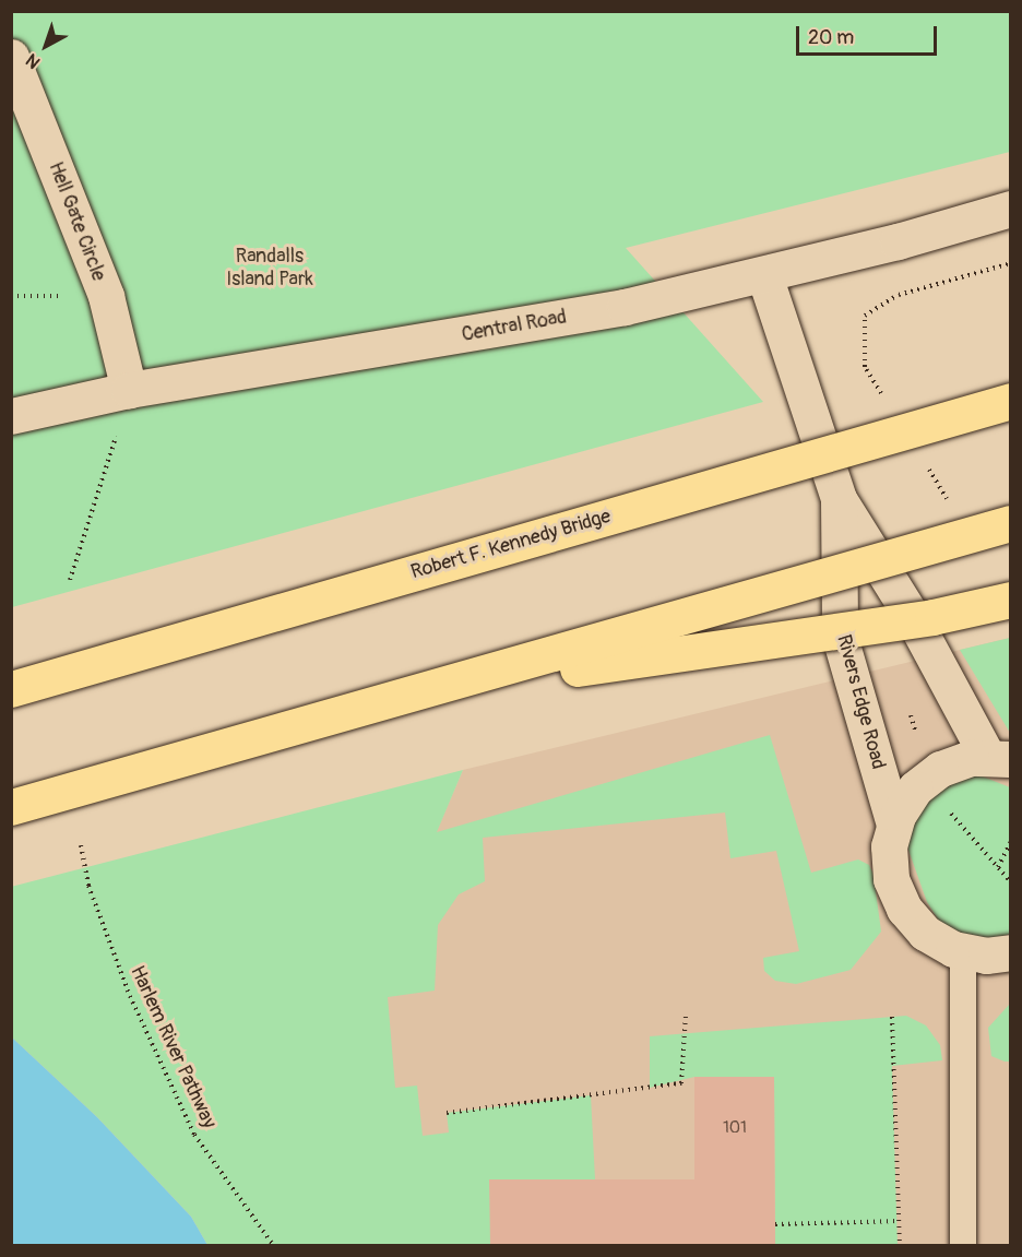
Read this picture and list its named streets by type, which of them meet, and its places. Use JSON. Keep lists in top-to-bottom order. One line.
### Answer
{"streets":{"highway":["Robert F. Kennedy Bridge"],"street":["Hell Gate Circle","Central Road","Rivers Edge Road"],"path":["Harlem River Pathway"]},"crossings":[["Hell Gate Circle","Central Road"],["Central Road","Rivers Edge Road"]],"parks":["Randalls Island Park"],"house_numbers":["101"],"scale_bar":"20 m","north":"bottom left"}
